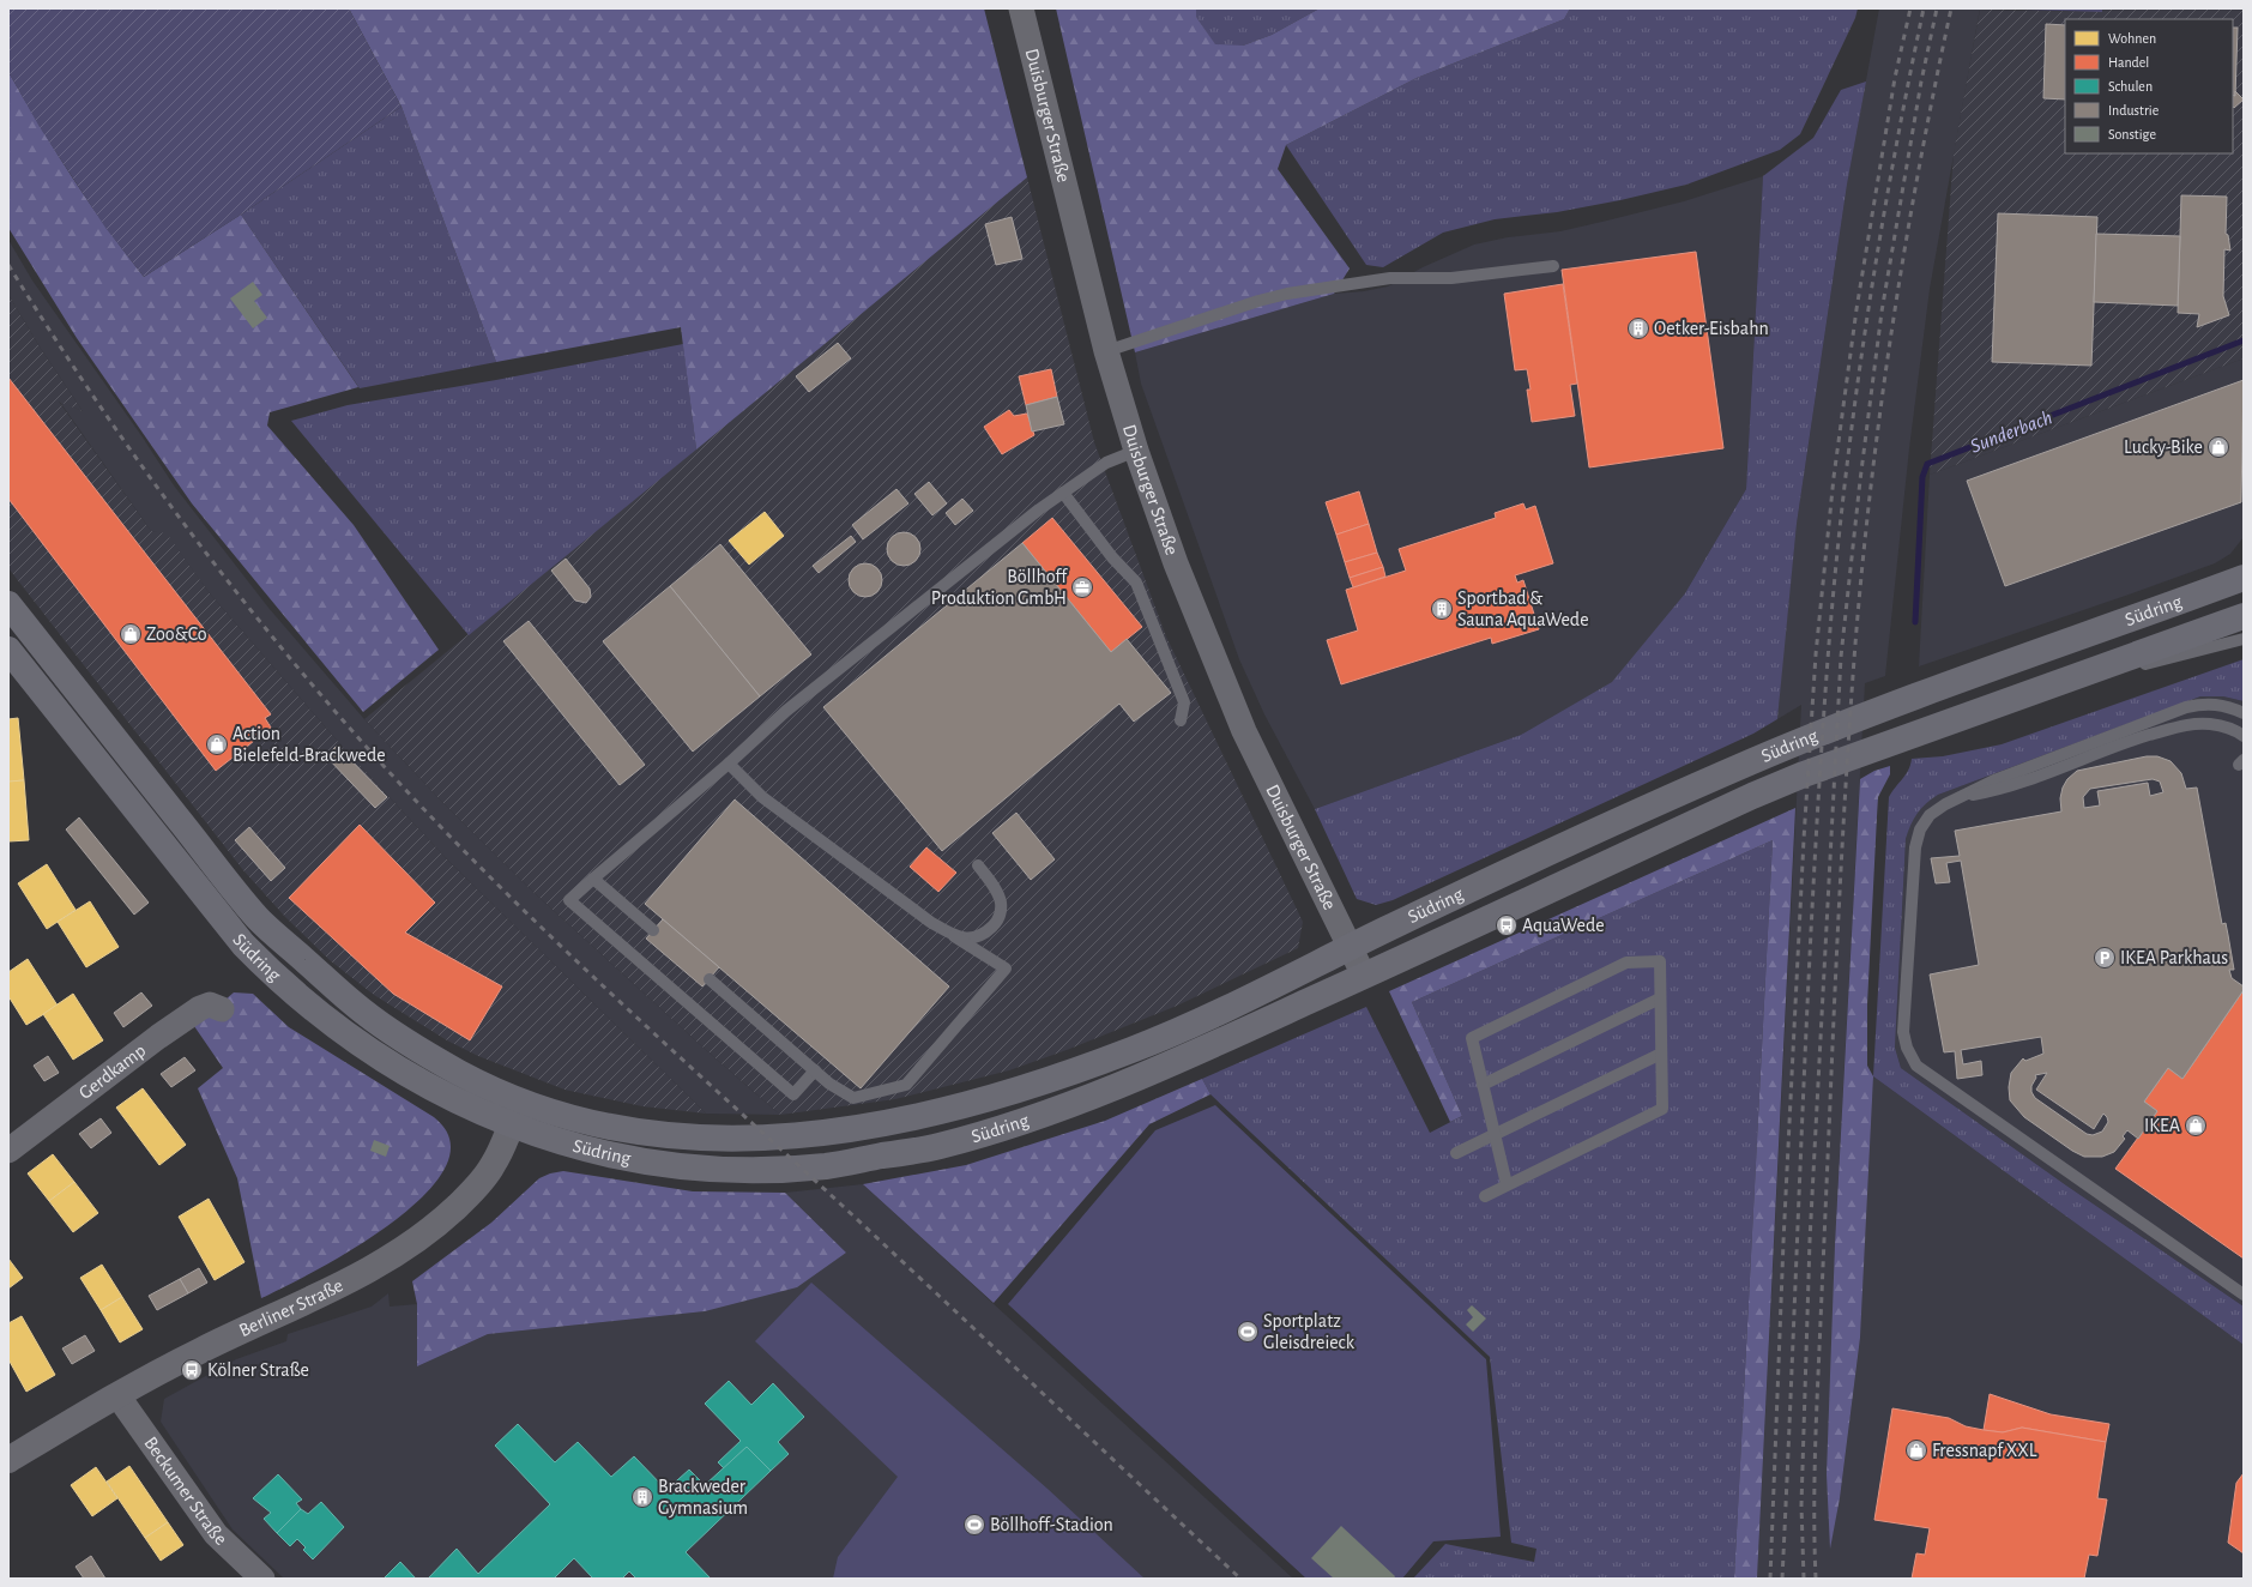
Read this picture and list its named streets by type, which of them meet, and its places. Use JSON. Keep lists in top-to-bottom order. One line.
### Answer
{"streets":{"main road":["Südring"],"street":["Duisburger Straße","Gerdkamp","Berliner Straße","Beckumer Straße"]},"crossings":[["Duisburger Straße","Südring"],["Südring","Berliner Straße"],["Berliner Straße","Beckumer Straße"]],"water":["Sunderbach"],"places":{"building":["Oetker-Eisbahn","Sportbad & Sauna AquaWede","Brackweder Gymnasium"],"shop":["Lucky-Bike","Zoo&Co","Action Bielefeld-Brackwede","IKEA","Fressnapf XXL"],"office":["Böllhoff Produktion GmbH"],"bus stop":["AquaWede","Kölner Straße"],"parking":["IKEA Parkhaus"],"sports":["Sportplatz Gleisdreieck","Böllhoff-Stadion"]},"legend":["Wohnen","Handel","Schulen","Industrie","Sonstige"]}
